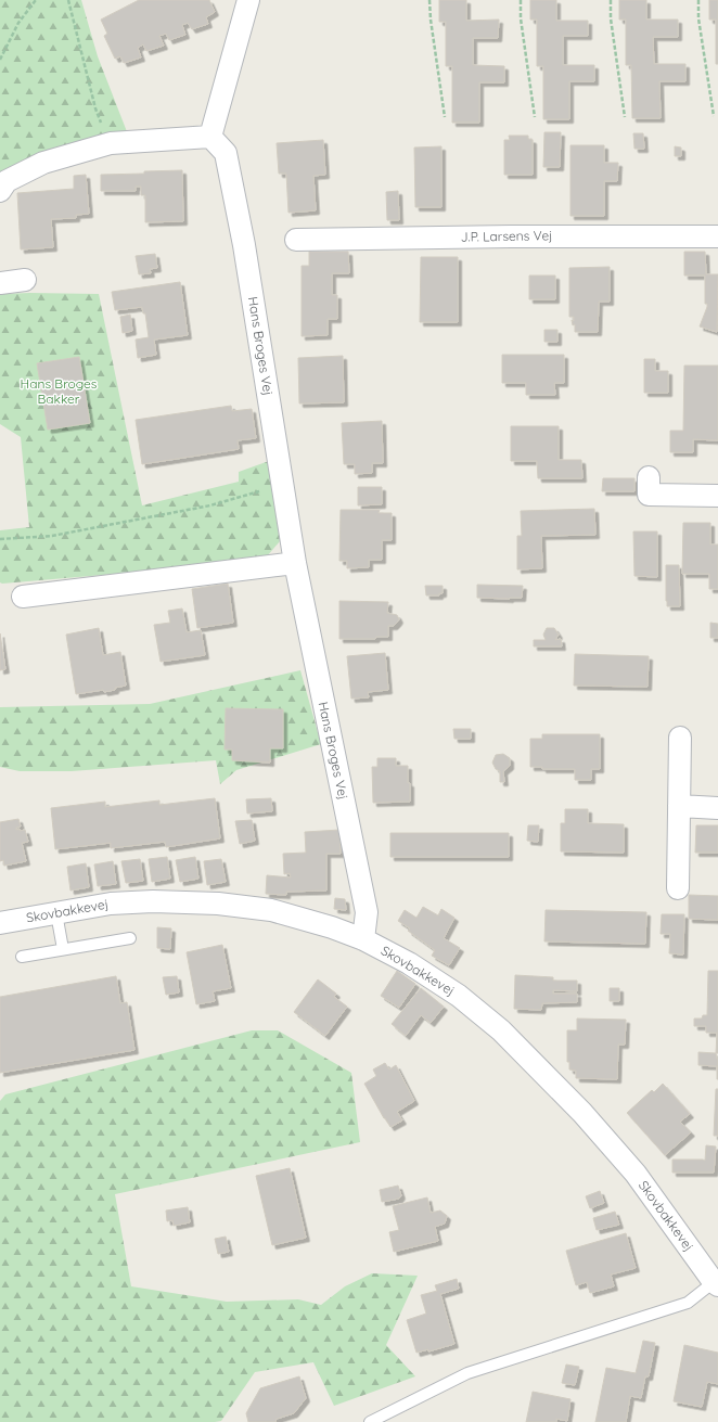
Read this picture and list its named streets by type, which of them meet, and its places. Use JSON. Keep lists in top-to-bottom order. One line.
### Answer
{"streets":{"street":["J.P. Larsens Vej","Hans Broges Vej","Skovbakkevej"]},"crossings":[["Hans Broges Vej","Skovbakkevej"]],"parks":["Hans Broges Bakker"]}
